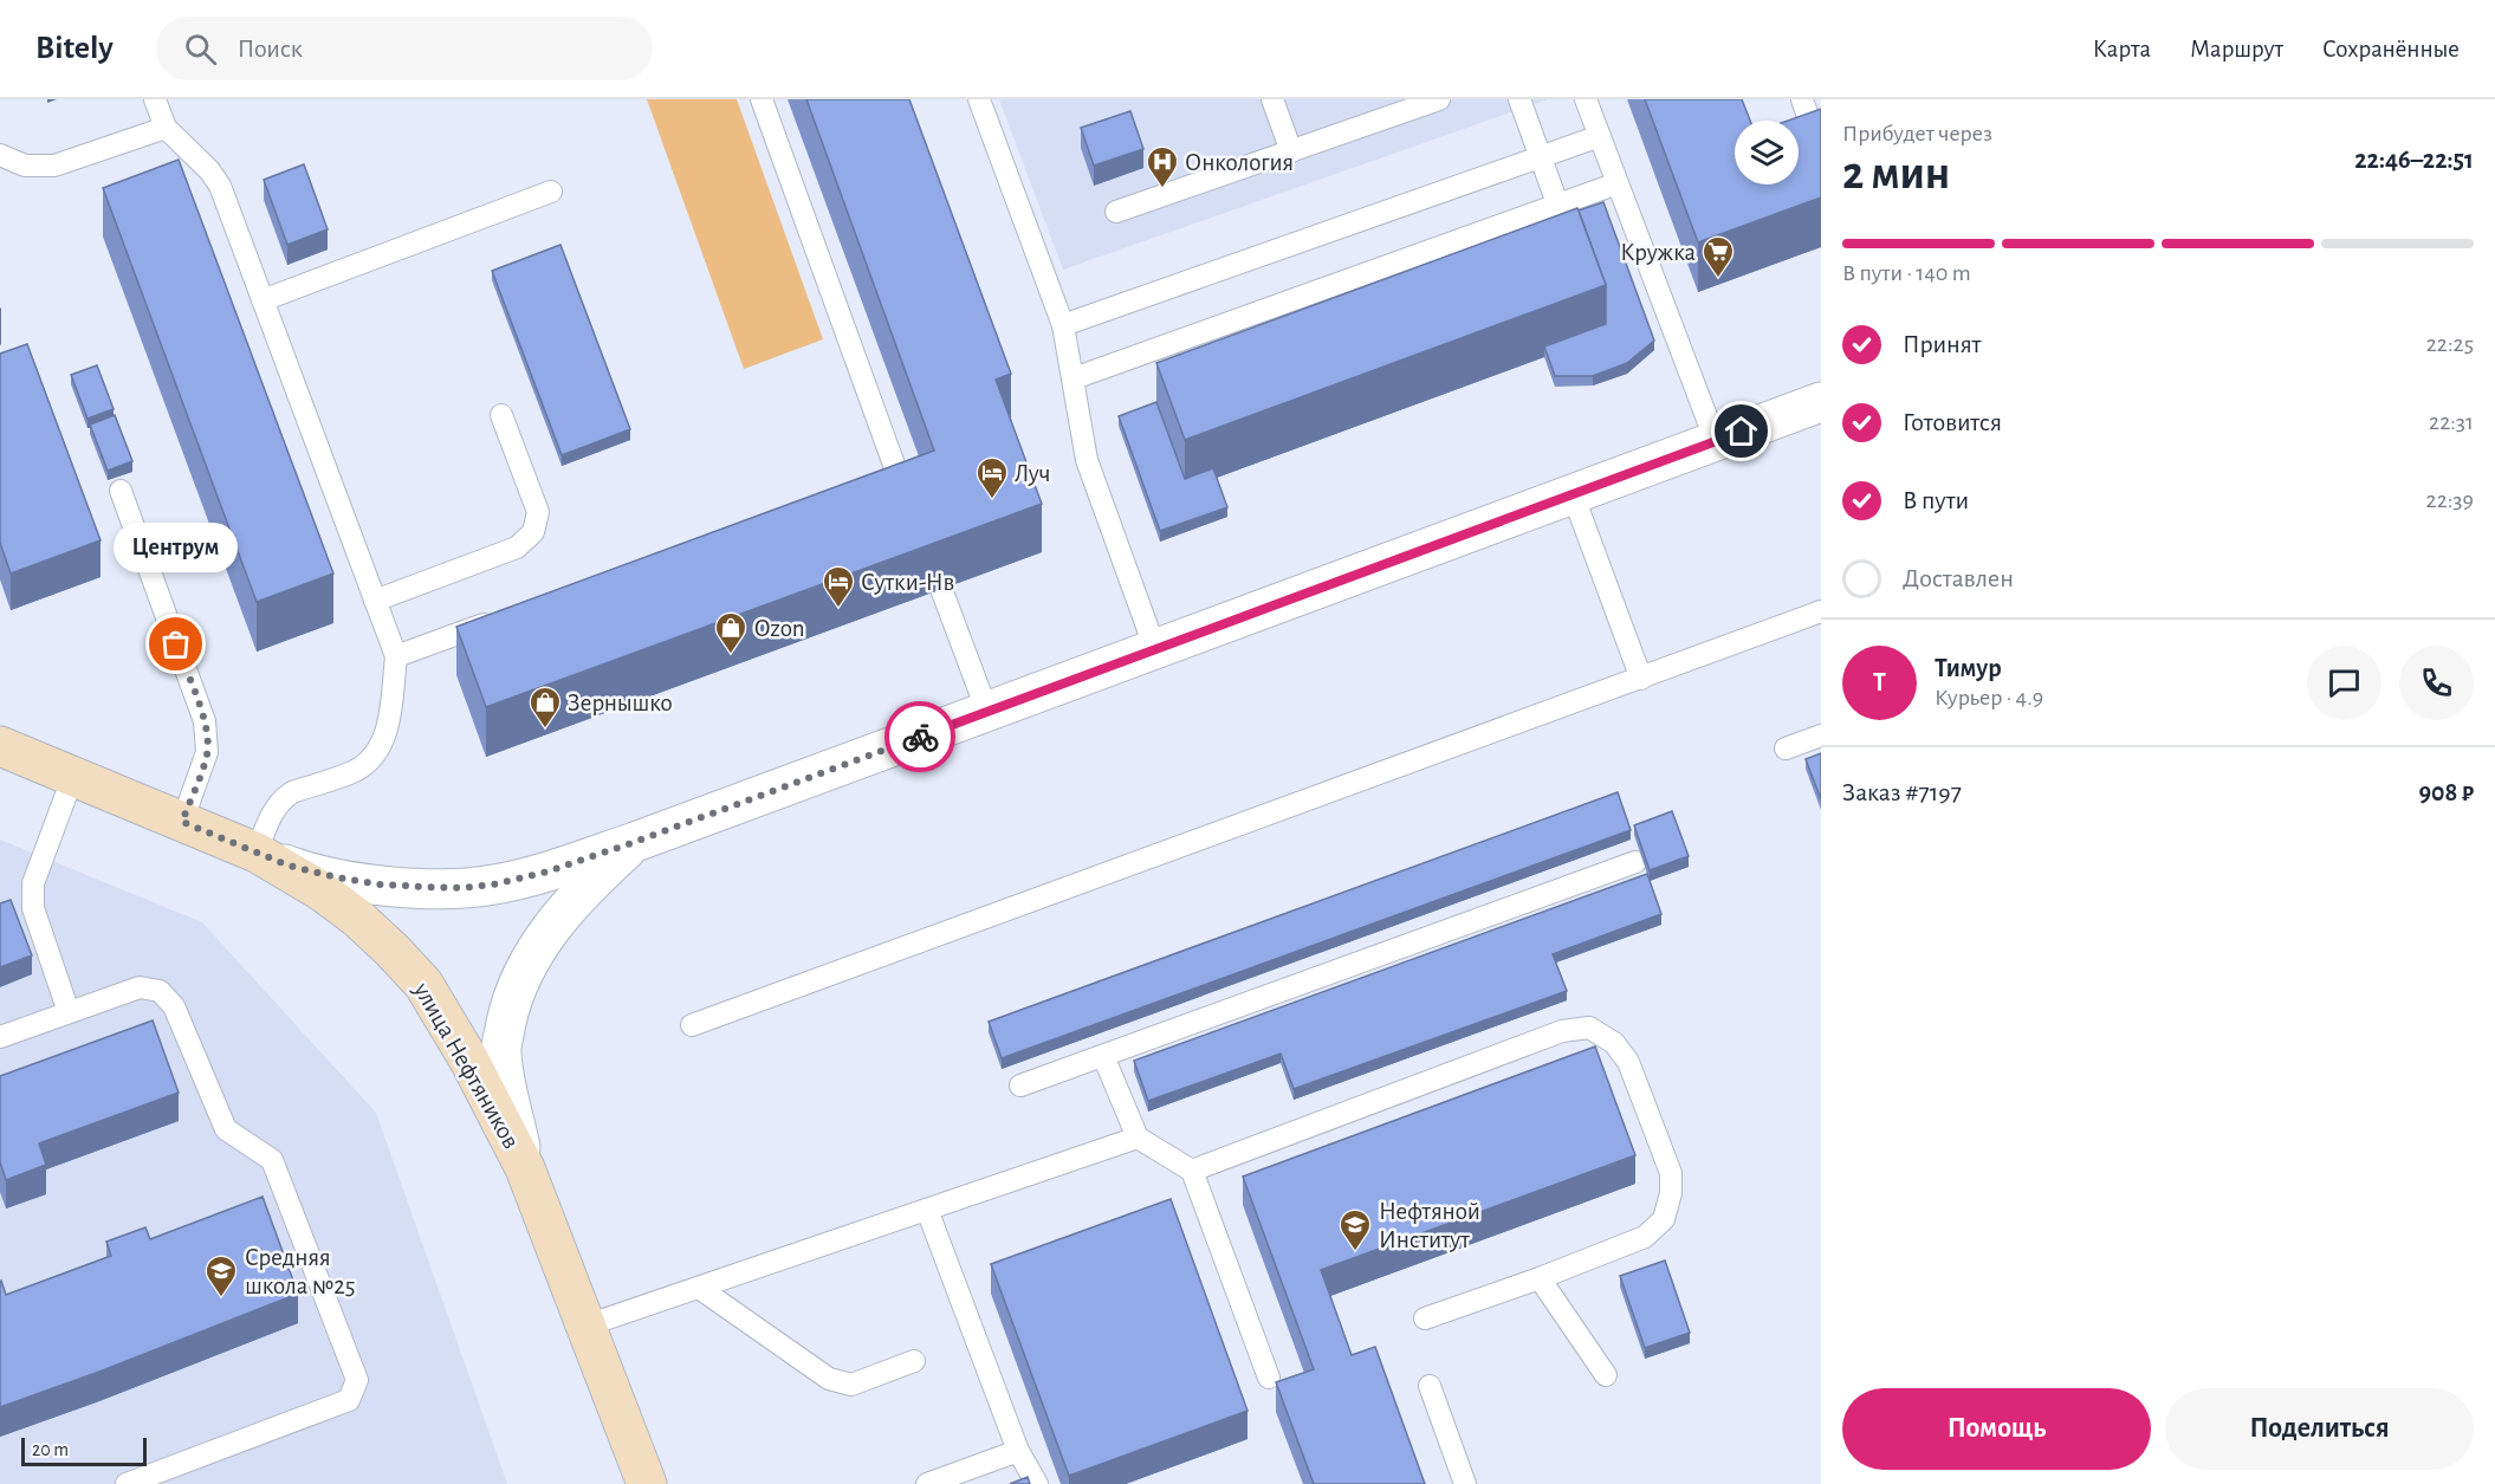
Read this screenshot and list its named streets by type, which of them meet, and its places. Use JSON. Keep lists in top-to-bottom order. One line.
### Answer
{"streets":{"main road":["улица Нефтяников"]},"places":{"hospital":["Онкология"],"supermarket":["Кружка"],"hotel":["Луч","Сутки-Нв"],"other":["Центрум"],"shop":["Ozon","Зернышко"],"school or university":["Нефтяной Институт","Средняя школа №25"]},"scale_bar":"20 m","page":{"header":"Bitely","search":"Поиск","nav":["Карта","Маршрут","Сохранённые"],"heading":["2 мин","Прибудет через","22:46–22:51"],"panel":["Тимур","Курьер · 4.9","Заказ #7197","908 ₽"],"bar":"В пути · 140 m","list":[["Принят","22:25"],["Готовится","22:31"],["В пути","22:39"],"Доставлен"],"bubble":"Центрум","round":"Т","buttons":["Помощь","Поделиться"],"scale":"20 m"}}
